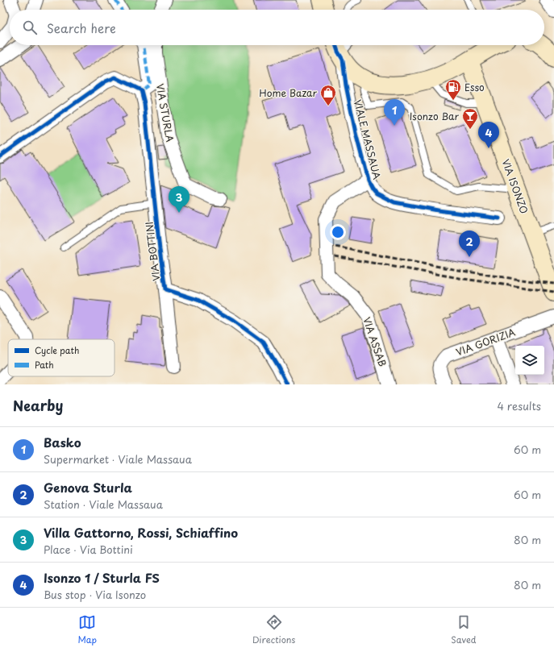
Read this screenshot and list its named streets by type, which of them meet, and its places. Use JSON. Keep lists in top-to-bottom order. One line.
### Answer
{"streets":{"main road":["VIA ISONZO"],"street":["VIA STURLA","VIALE MASSAUA","VIA BOTTINI","VIA ASSAB","VIA GORIZIA"]},"crossings":[["VIALE MASSAUA","VIA ASSAB"]],"places":{"fuel station":["Esso"],"shop":["Home Bazar"],"bar":["Isonzo Bar"]},"legend":["Cycle path","Path"],"page":{"search":"Search here","pins":["1","4","3","2"],"heading":["Nearby","4 results"],"list":[{"mark":"1","name":"Basko","note":"Supermarket · Viale Massaua","value":"60 m"},{"mark":"2","name":"Genova Sturla","note":"Station · Viale Massaua","value":"60 m"},{"mark":"3","name":"Villa Gattorno, Rossi, Schiaffino","note":"Place · Via Bottini","value":"80 m"},{"mark":"4","name":"Isonzo 1 / Sturla FS","note":"Bus stop · Via Isonzo","value":"80 m"}],"nav":["Map","Directions","Saved"]}}
